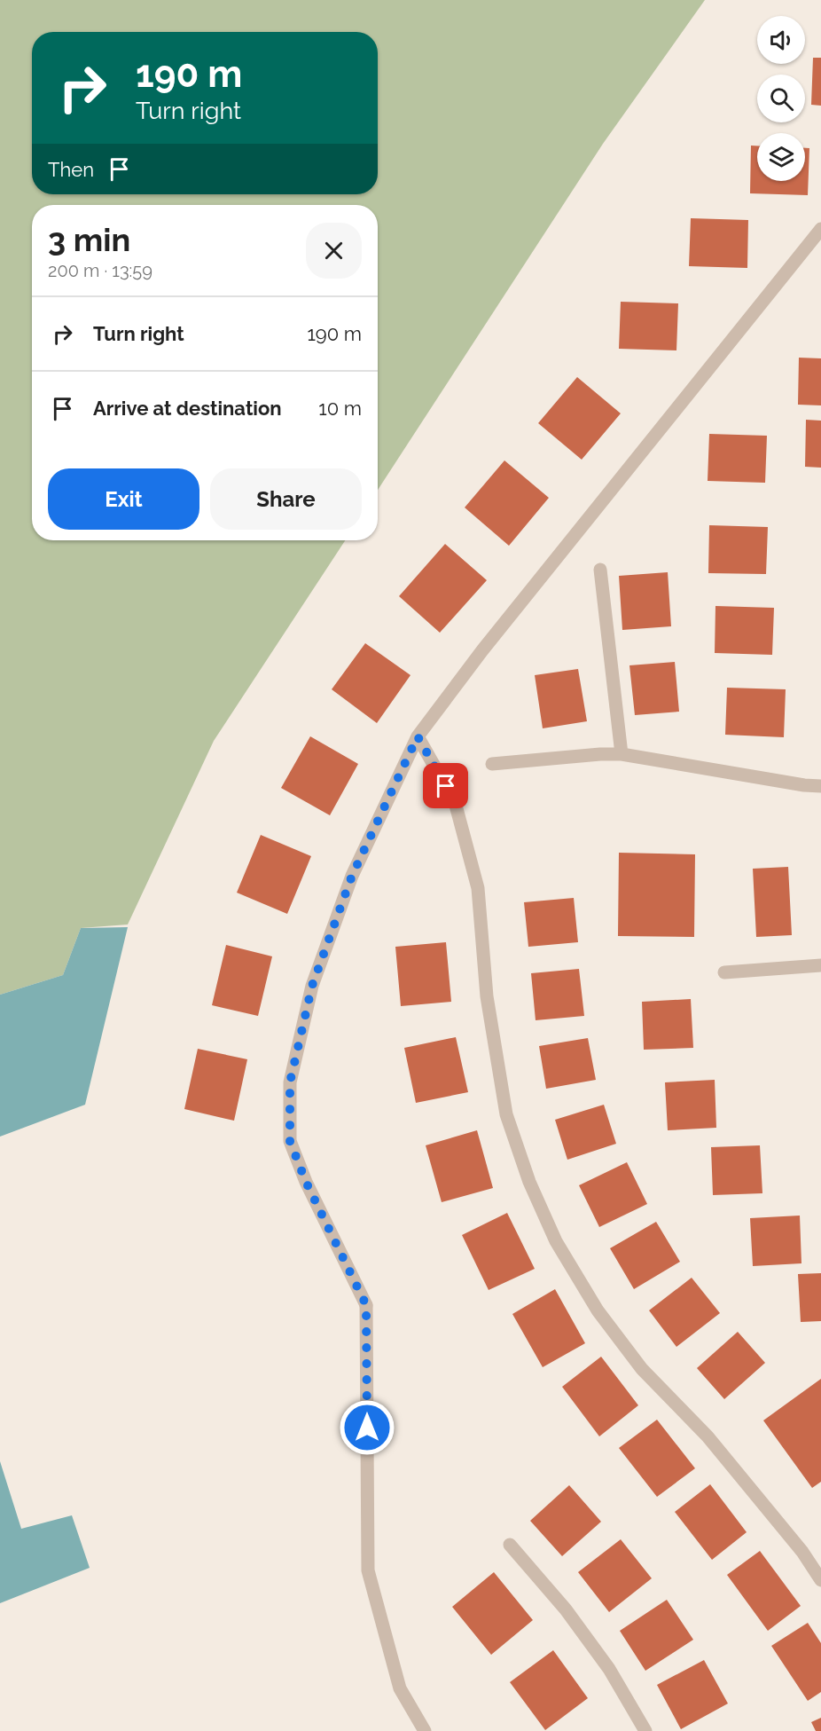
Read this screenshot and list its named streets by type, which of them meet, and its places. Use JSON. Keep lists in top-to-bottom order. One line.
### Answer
{"page":{"turn":["190 m","Turn right"],"then":"Then","heading":["3 min","200 m · 13:59"],"list":[{"name":"Turn right","value":"190 m"},{"name":"Arrive at destination","value":"10 m"}],"buttons":["Exit","Share"]}}
